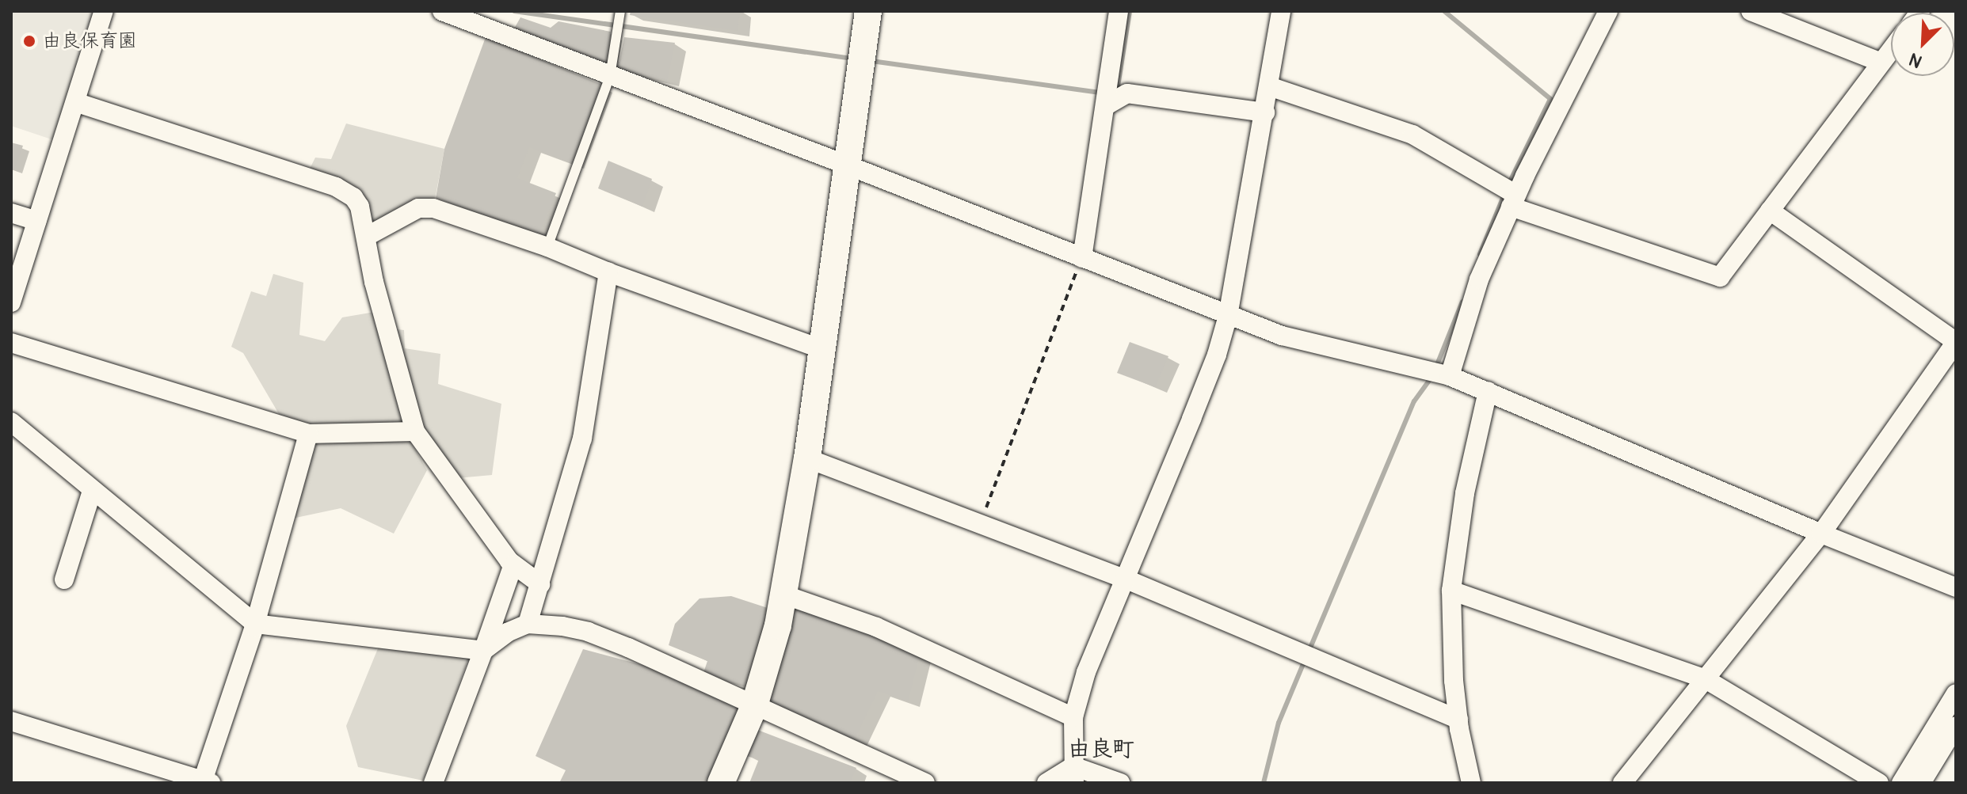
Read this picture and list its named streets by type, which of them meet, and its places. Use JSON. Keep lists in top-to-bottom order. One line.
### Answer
{"districts":["由良町"],"places":["由良保育園"],"north":"bottom left"}
